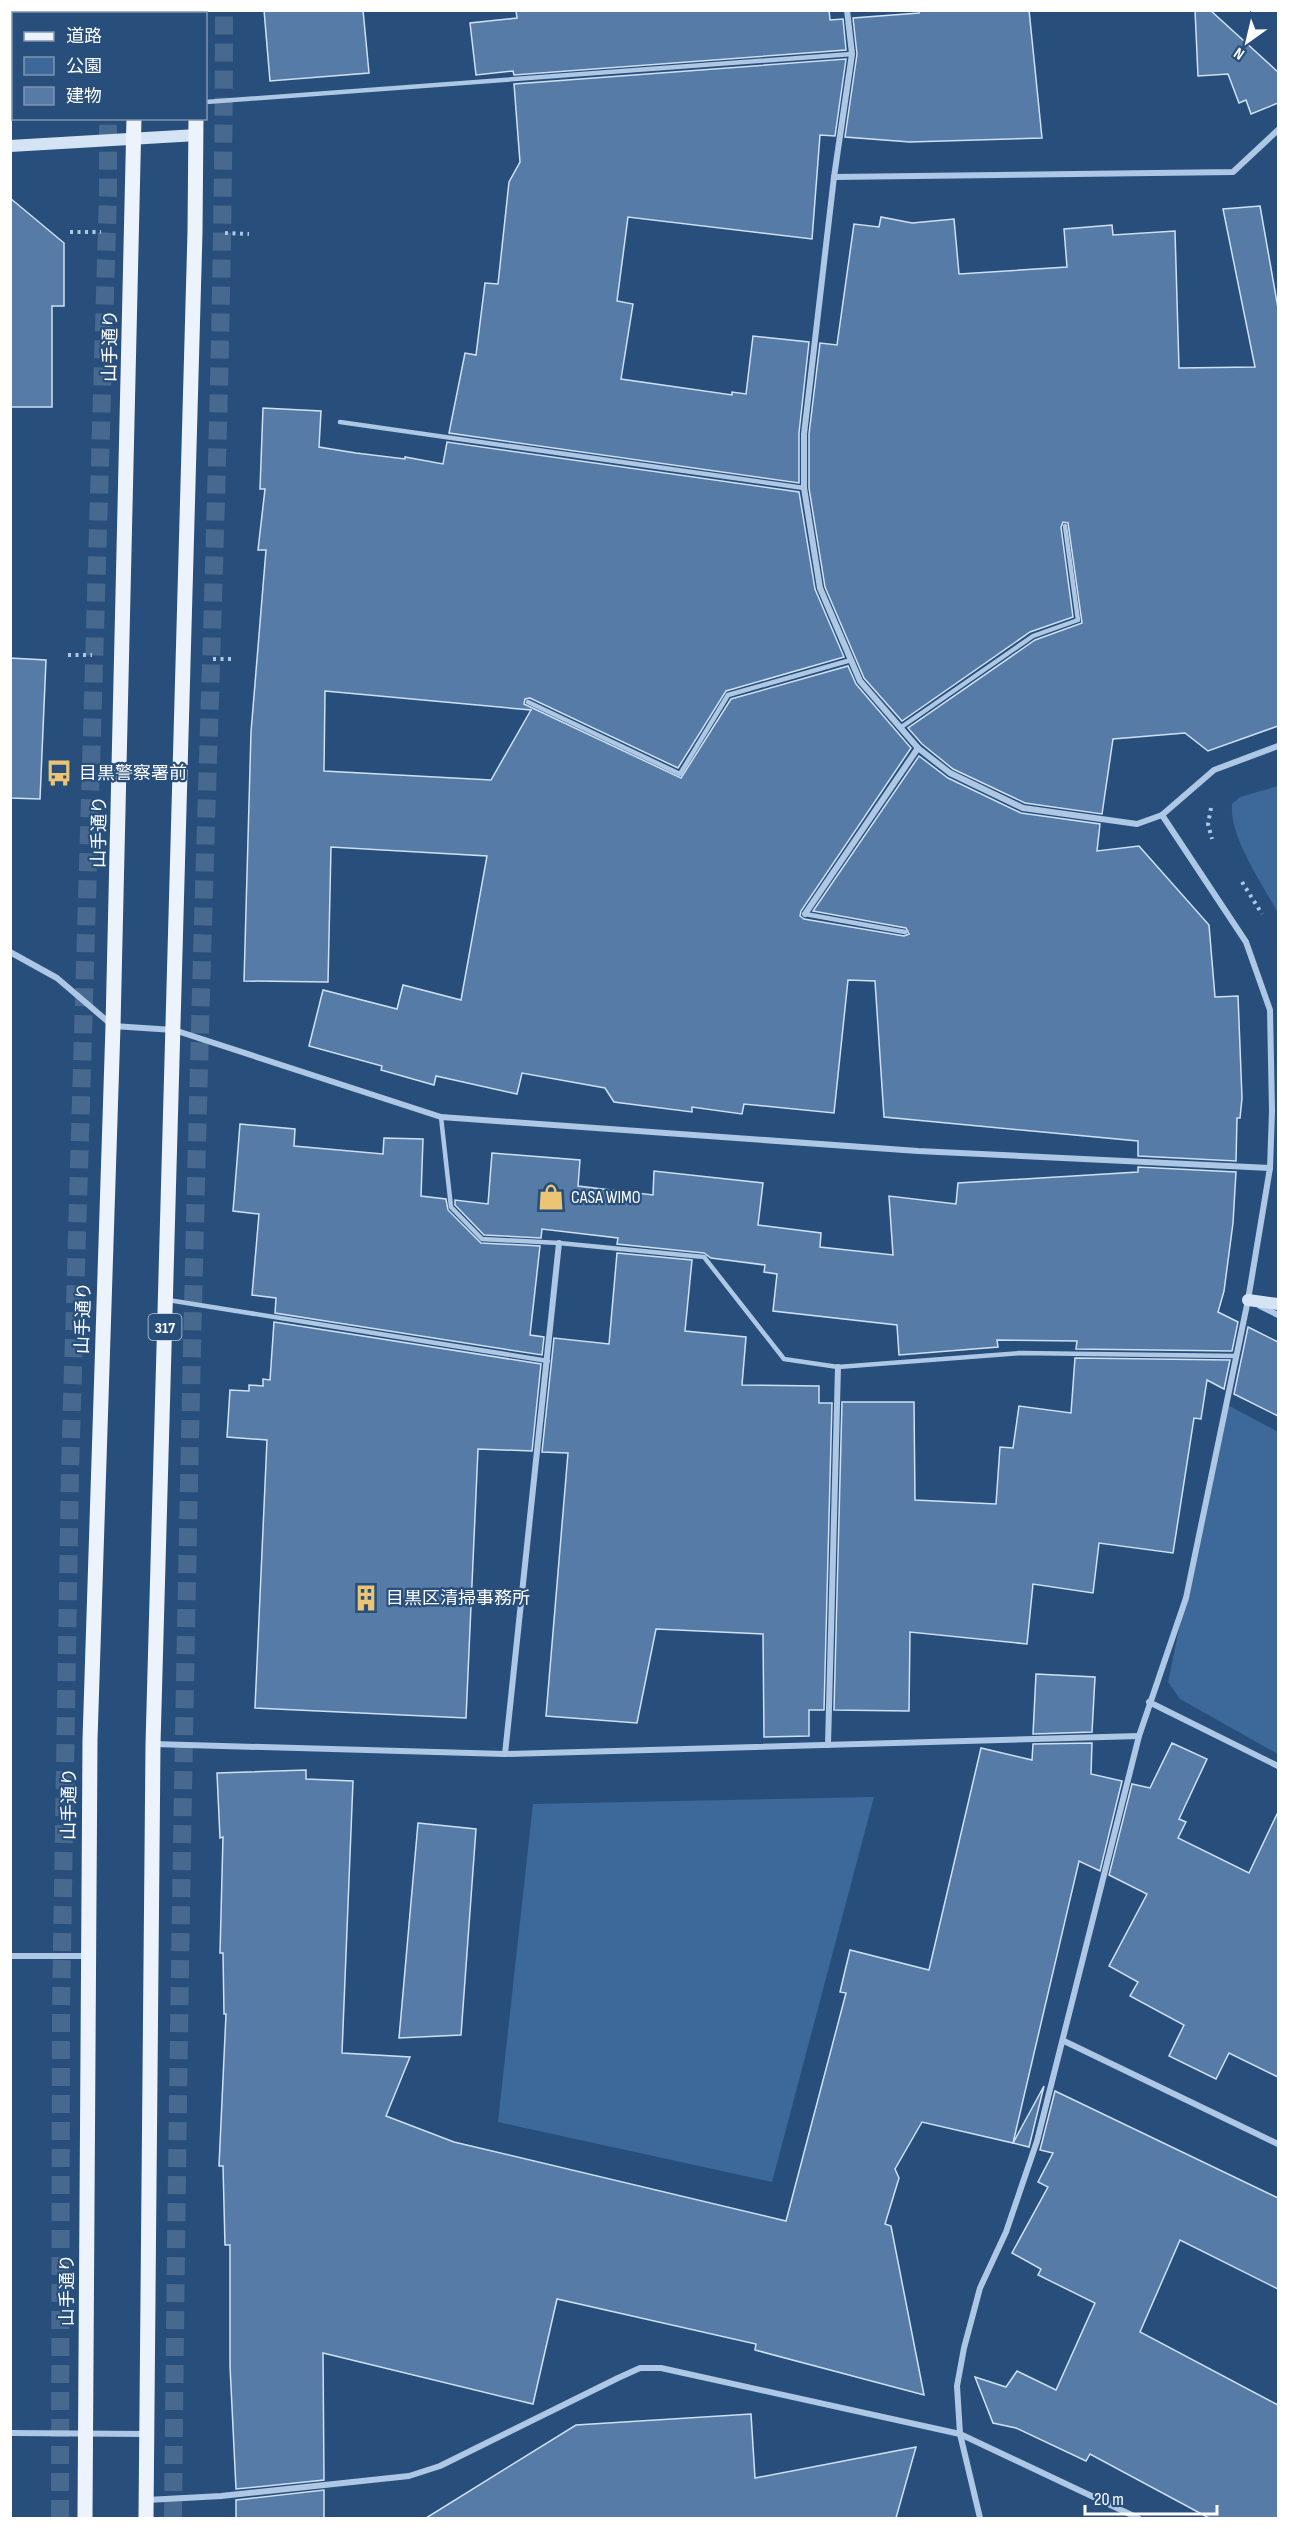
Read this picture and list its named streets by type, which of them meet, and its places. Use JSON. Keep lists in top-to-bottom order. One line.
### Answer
{"streets":{"main road":["山手通り","317"]},"places":{"bus stop":["目黒警察署前"],"shop":["CASA WIMO"],"building":["目黒区清掃事務所"]},"legend":["道路","公園","建物"],"scale_bar":"20 m","north":"bottom left"}
